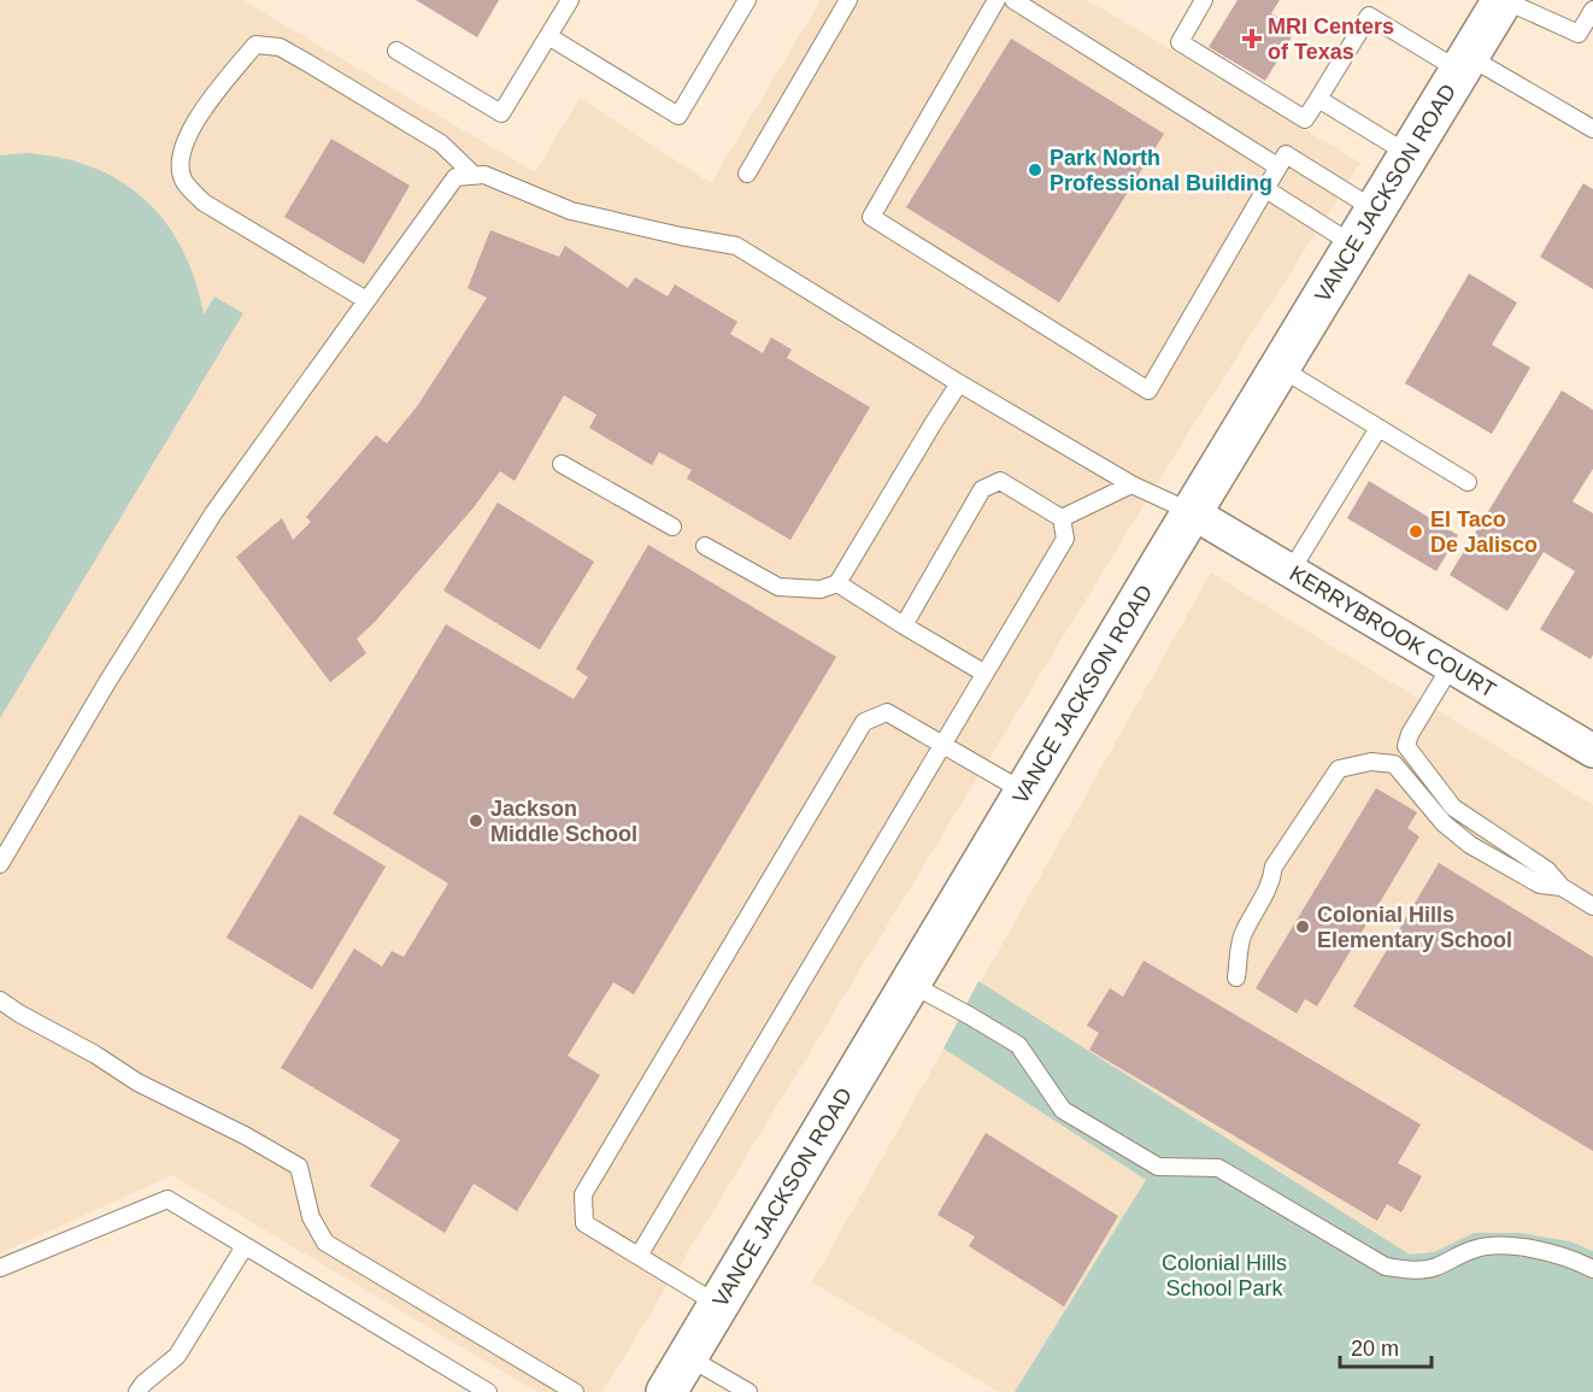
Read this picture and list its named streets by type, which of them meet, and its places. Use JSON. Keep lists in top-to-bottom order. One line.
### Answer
{"streets":{"main road":["VANCE JACKSON ROAD"],"street":["KERRYBROOK COURT"]},"crossings":[["VANCE JACKSON ROAD","KERRYBROOK COURT"]],"parks":["Colonial Hills School Park"],"places":{"health":["MRI Centers of Texas"],"other":["Park North Professional Building","El Taco De Jalisco","Jackson Middle School","Colonial Hills Elementary School"]},"scale_bar":"20 m"}
